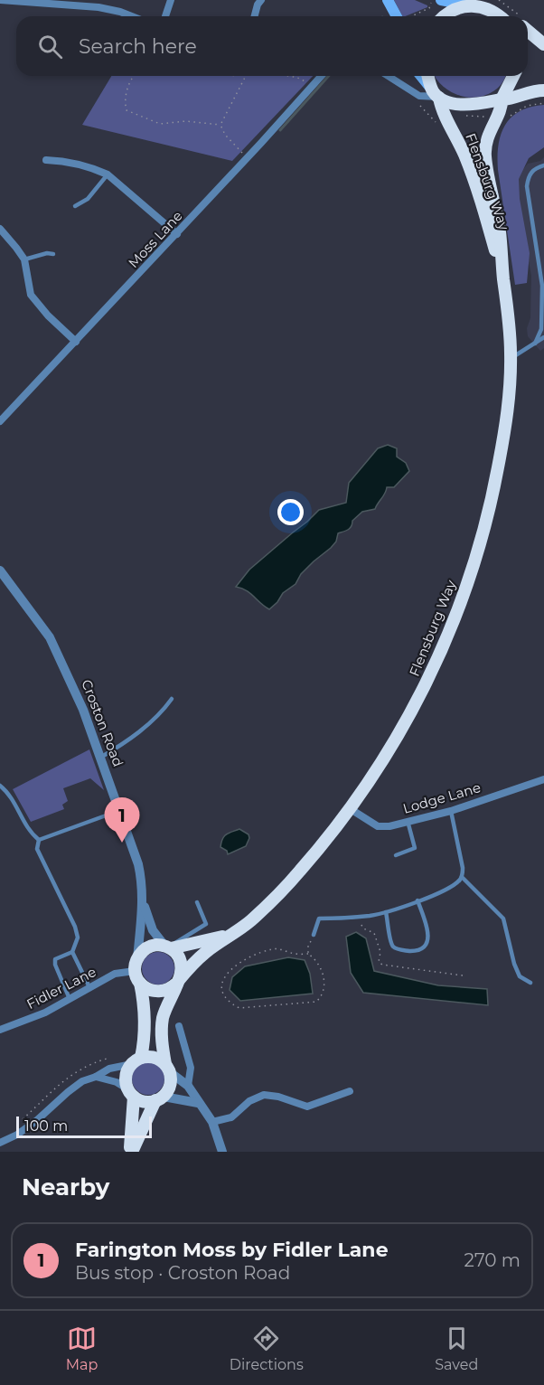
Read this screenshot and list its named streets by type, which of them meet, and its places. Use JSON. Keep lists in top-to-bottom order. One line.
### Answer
{"streets":{"highway":["Flensburg Way","Croston Road"],"street":["Moss Lane","Lodge Lane","Fidler Lane"]},"crossings":[["Flensburg Way","Croston Road"],["Flensburg Way","Lodge Lane"],["Flensburg Way","Fidler Lane"],["Croston Road","Fidler Lane"]],"scale_bar":"100 m","page":{"search":"Search here","pins":"1","scale":"100 m","heading":"Nearby","list":[{"mark":"1","name":"Farington Moss by Fidler Lane","note":"Bus stop · Croston Road","value":"270 m"}],"nav":["Map","Directions","Saved"]}}
